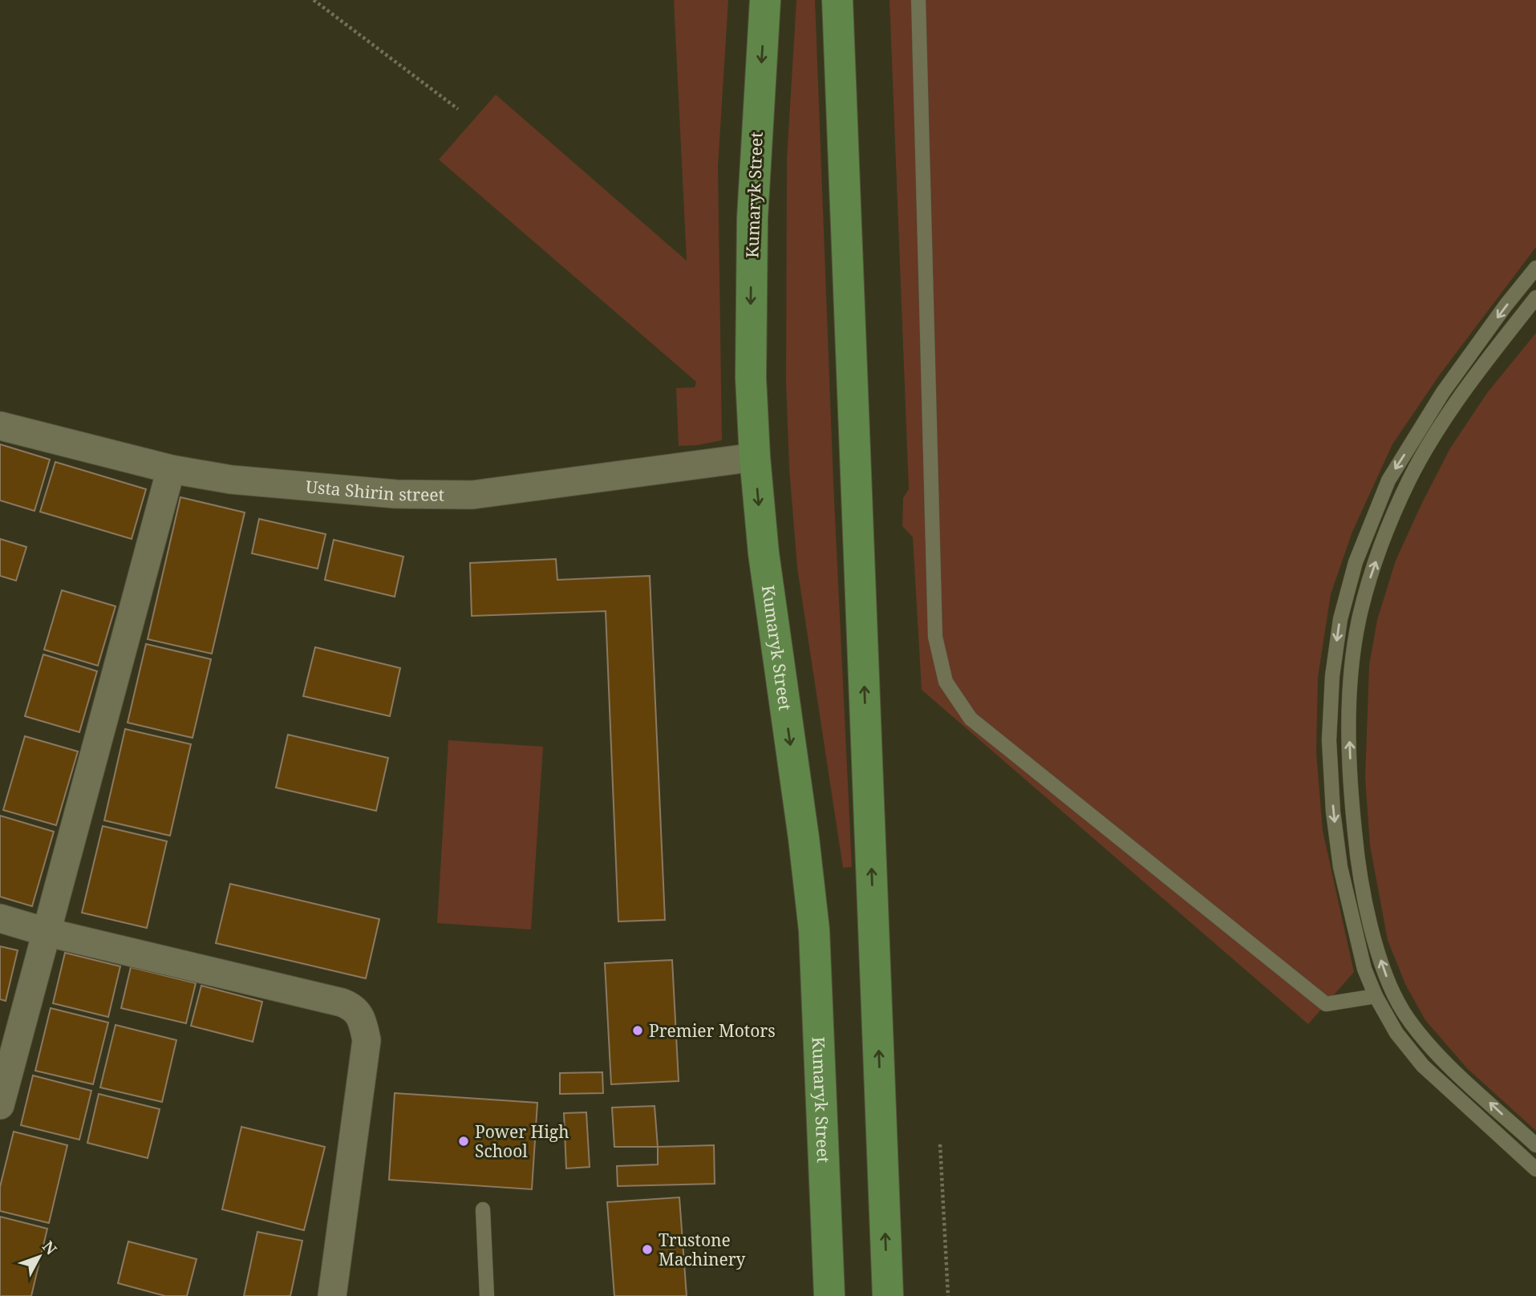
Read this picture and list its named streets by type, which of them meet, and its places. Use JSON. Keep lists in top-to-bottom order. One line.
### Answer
{"streets":{"main road":["Kumaryk Street"],"street":["Usta Shirin street"]},"crossings":[["Kumaryk Street","Usta Shirin street"]],"places":["Premier Motors","Power High School","Trustone Machinery"],"north":"top right"}
